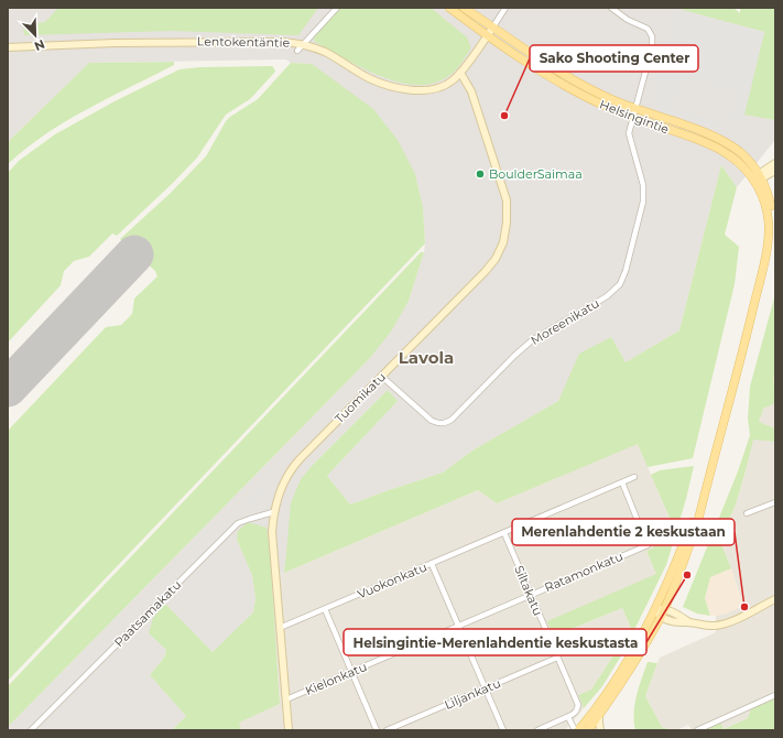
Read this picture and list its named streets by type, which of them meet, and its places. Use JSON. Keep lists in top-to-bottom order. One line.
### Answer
{"streets":{"main road":["Helsingintie"],"street":["Lentokentäntie","Moreenikatu","Tuomikatu","Ratamonkatu","Vuokonkatu","Siltakatu","Paatsamakatu","Kielonkatu","Liljankatu"]},"crossings":[["Lentokentäntie","Helsingintie"],["Lentokentäntie","Tuomikatu"],["Helsingintie","Moreenikatu"],["Moreenikatu","Tuomikatu"],["Tuomikatu","Vuokonkatu"],["Tuomikatu","Paatsamakatu"],["Tuomikatu","Kielonkatu"],["Ratamonkatu","Siltakatu"],["Ratamonkatu","Kielonkatu"],["Vuokonkatu","Siltakatu"],["Siltakatu","Kielonkatu"],["Siltakatu","Liljankatu"]],"districts":["Lavola"],"places":["Sako Shooting Center","BoulderSaimaa","Helsingintie-Merenlahdentie keskustasta","Merenlahdentie 2 keskustaan"],"north":"bottom right"}
